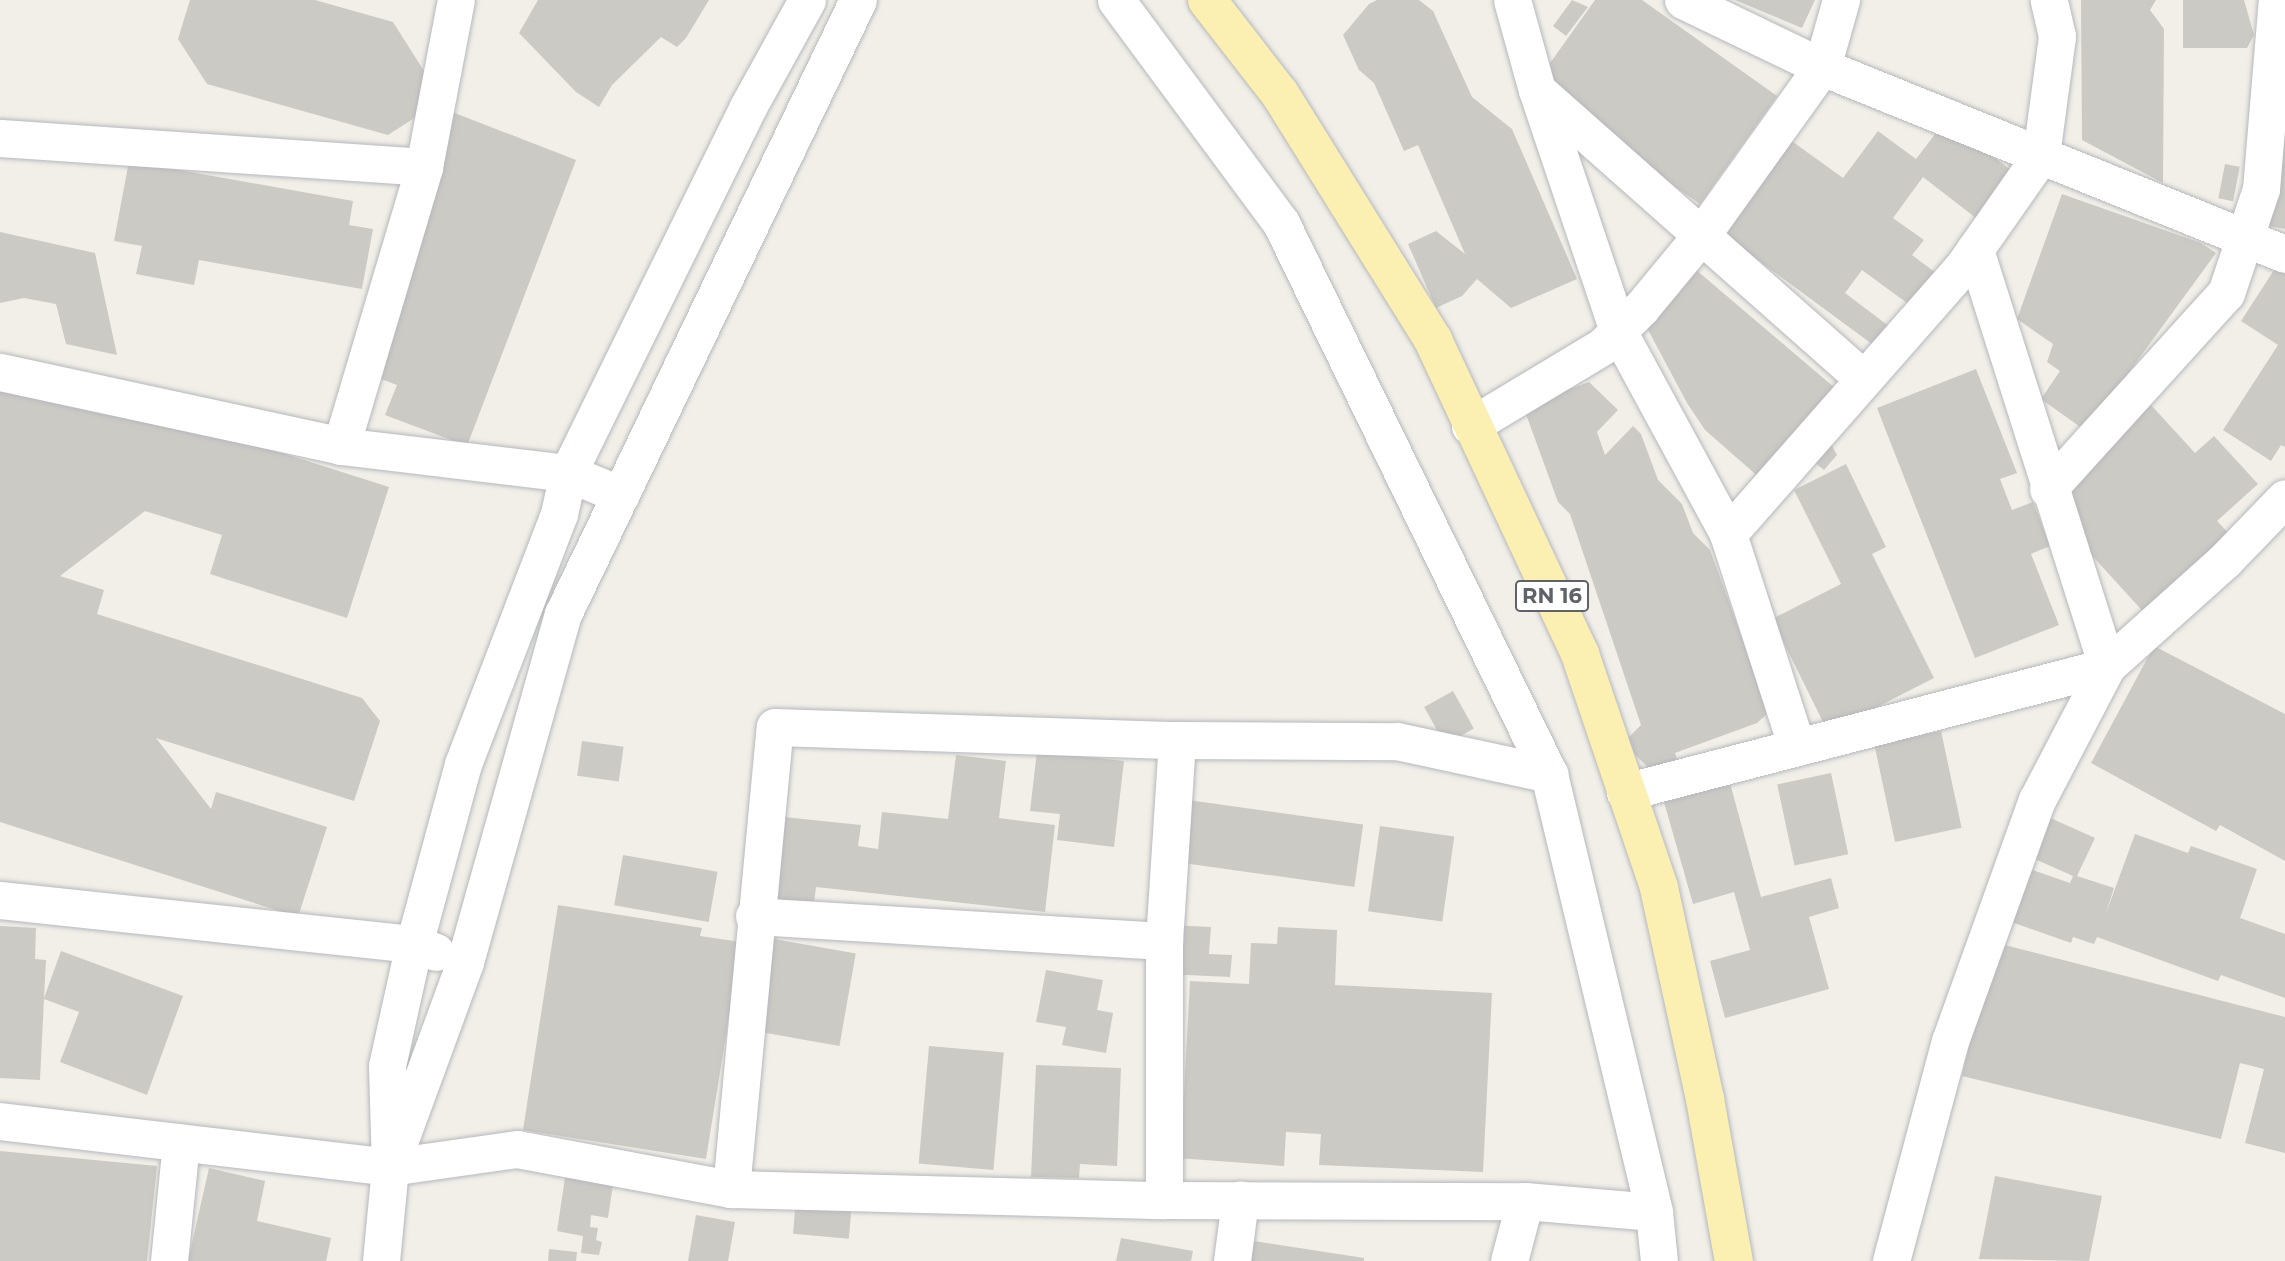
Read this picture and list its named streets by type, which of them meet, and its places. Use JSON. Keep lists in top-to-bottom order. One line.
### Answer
{"streets":{"main road":["RN 16"]}}
